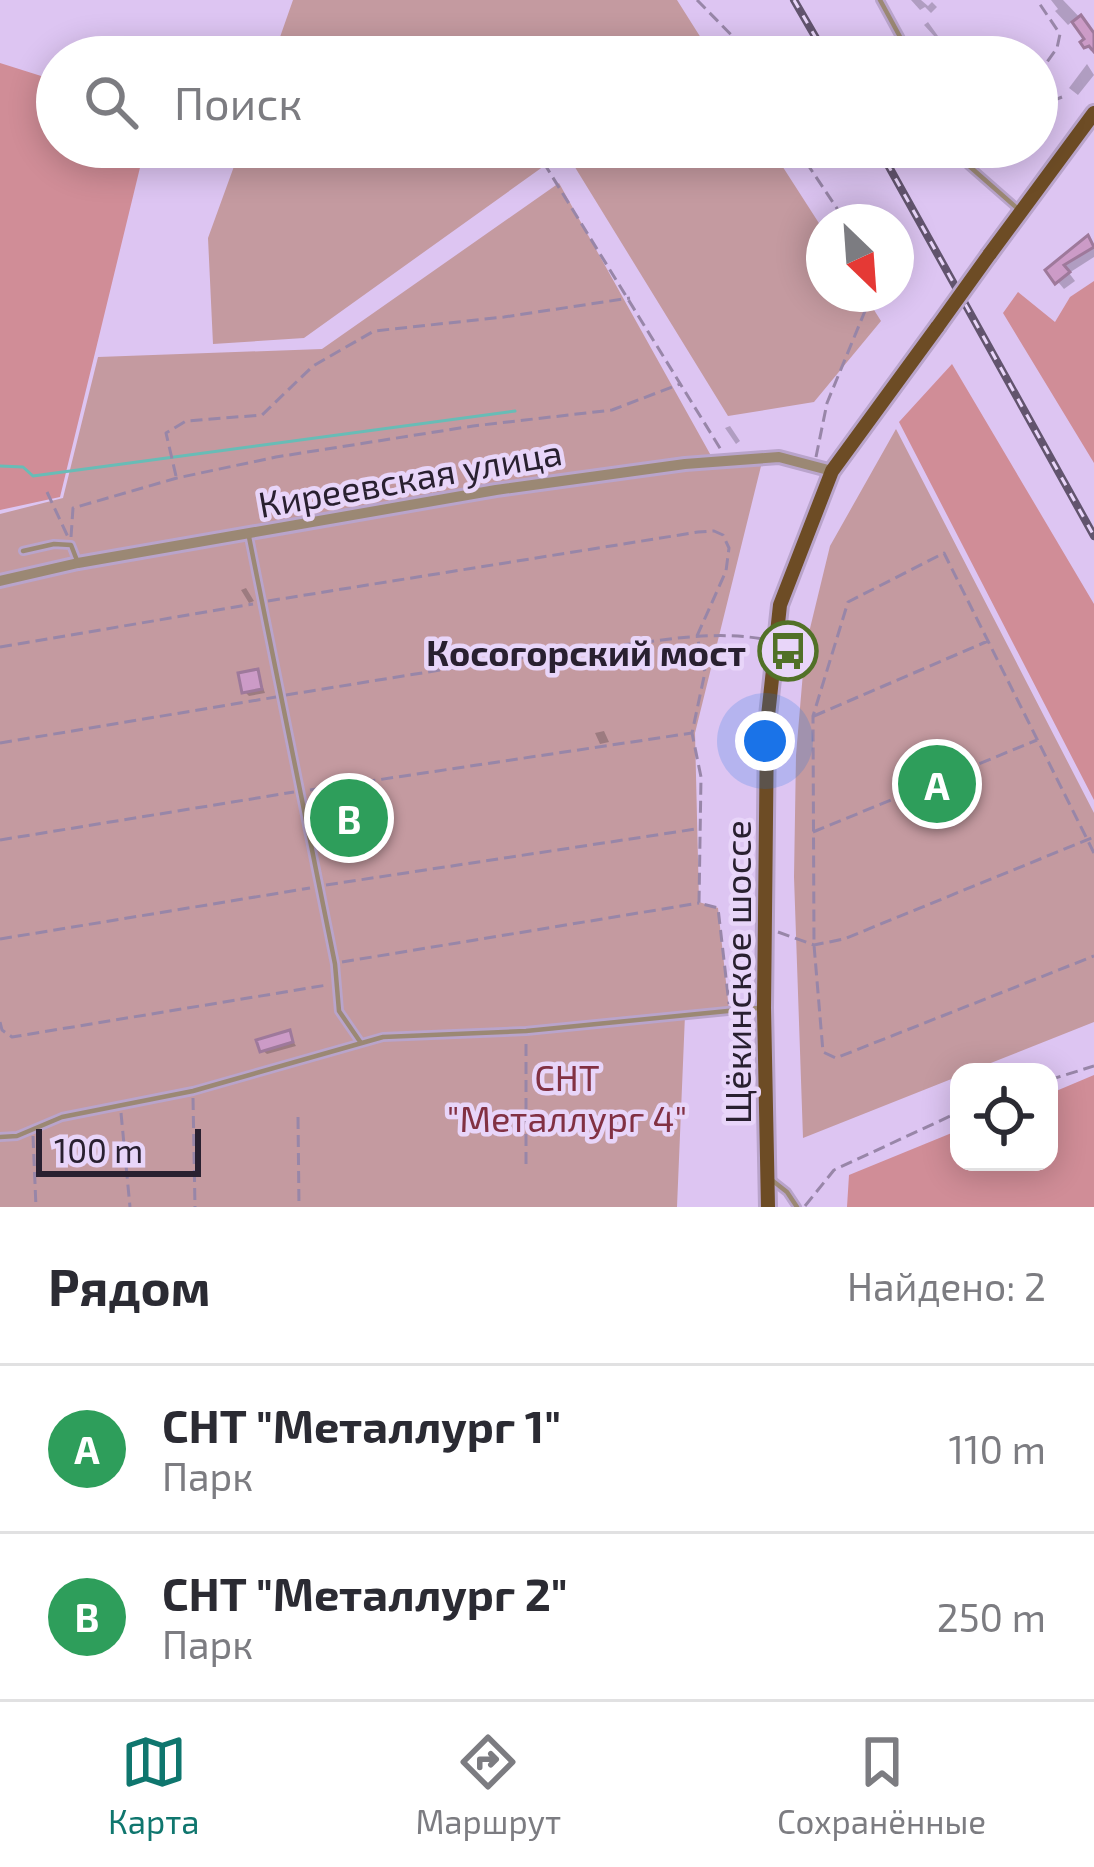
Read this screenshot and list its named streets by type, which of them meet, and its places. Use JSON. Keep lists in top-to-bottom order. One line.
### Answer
{"streets":{"main road":["Щёкинское шоссе"],"street":["Киреевская улица"]},"crossings":[["Киреевская улица","Щёкинское шоссе"]],"parks":["СНТ \"Металлург 4\""],"places":{"bus stop":["Косогорский мост"]},"scale_bar":"100 m","north":"bottom right","page":{"search":"Поиск","pins":["A","B"],"scale":"100 m","heading":["Рядом","Найдено: 2"],"list":[{"mark":"A","name":"СНТ \"Металлург 1\"","note":"Парк","value":"110 m"},{"mark":"B","name":"СНТ \"Металлург 2\"","note":"Парк","value":"250 m"}],"nav":["Карта","Маршрут","Сохранённые"]}}
